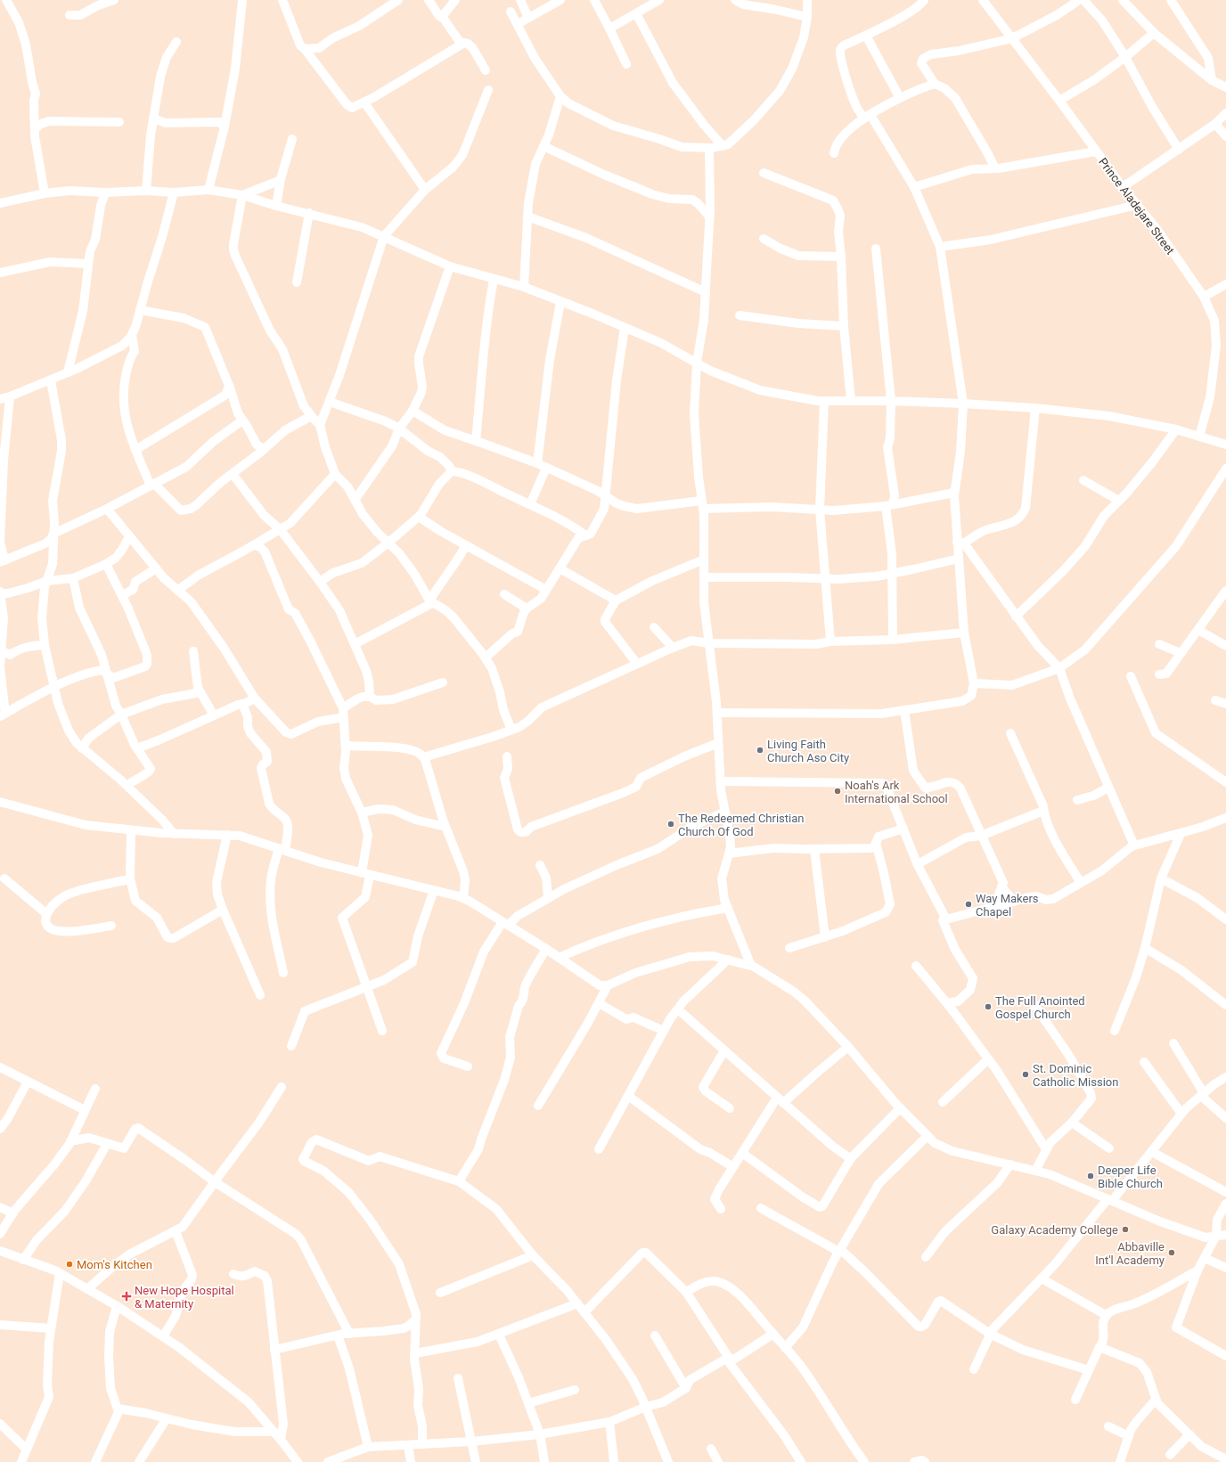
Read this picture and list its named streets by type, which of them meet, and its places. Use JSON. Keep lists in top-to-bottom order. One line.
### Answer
{"streets":{"street":["Prince Aladejare Street"]},"places":{"other":["Living Faith Church Aso City","Noah's Ark International School","The Redeemed Christian Church Of God","Way Makers Chapel","The Full Anointed Gospel Church","St. Dominic Catholic Mission","Deeper Life Bible Church","Galaxy Academy College","Abbaville Int'l Academy","Mom's Kitchen"],"health":["New Hope Hospital & Maternity"]}}
